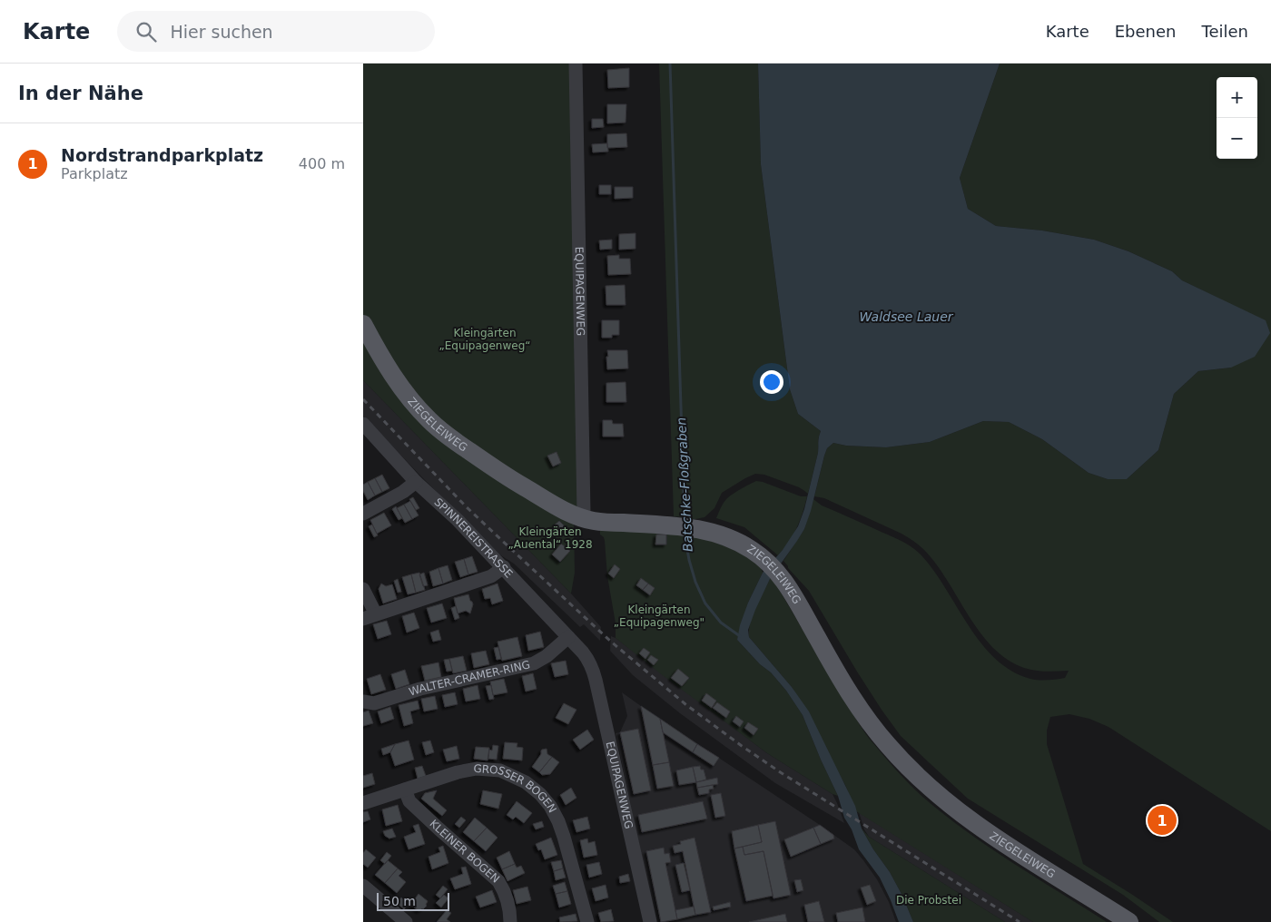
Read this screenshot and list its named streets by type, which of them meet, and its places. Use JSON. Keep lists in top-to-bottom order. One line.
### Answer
{"streets":{"main road":["ZIEGELEIWEG"],"street":["EQUIPAGENWEG","SPINNEREISTRASSE","WALTER-CRAMER-RING","GROSSER BOGEN","KLEINER BOGEN"]},"crossings":[["EQUIPAGENWEG","ZIEGELEIWEG"],["EQUIPAGENWEG","SPINNEREISTRASSE"],["SPINNEREISTRASSE","WALTER-CRAMER-RING"],["GROSSER BOGEN","KLEINER BOGEN"]],"water":["Waldsee Lauer","Batschke‐Floßgraben"],"parks":["Kleingärten „Equipagenweg“","Kleingärten „Auental“ 1928","Kleingärten „Equipagenweg\"","Die Probstei"],"scale_bar":"50 m","page":{"header":"Karte","search":"Hier suchen","nav":["Karte","Ebenen","Teilen"],"heading":"In der Nähe","map_buttons":["+","−"],"list":[{"mark":"1","name":"Nordstrandparkplatz","note":"Parkplatz","value":"400 m"}],"pins":"1","scale":"50 m"}}
